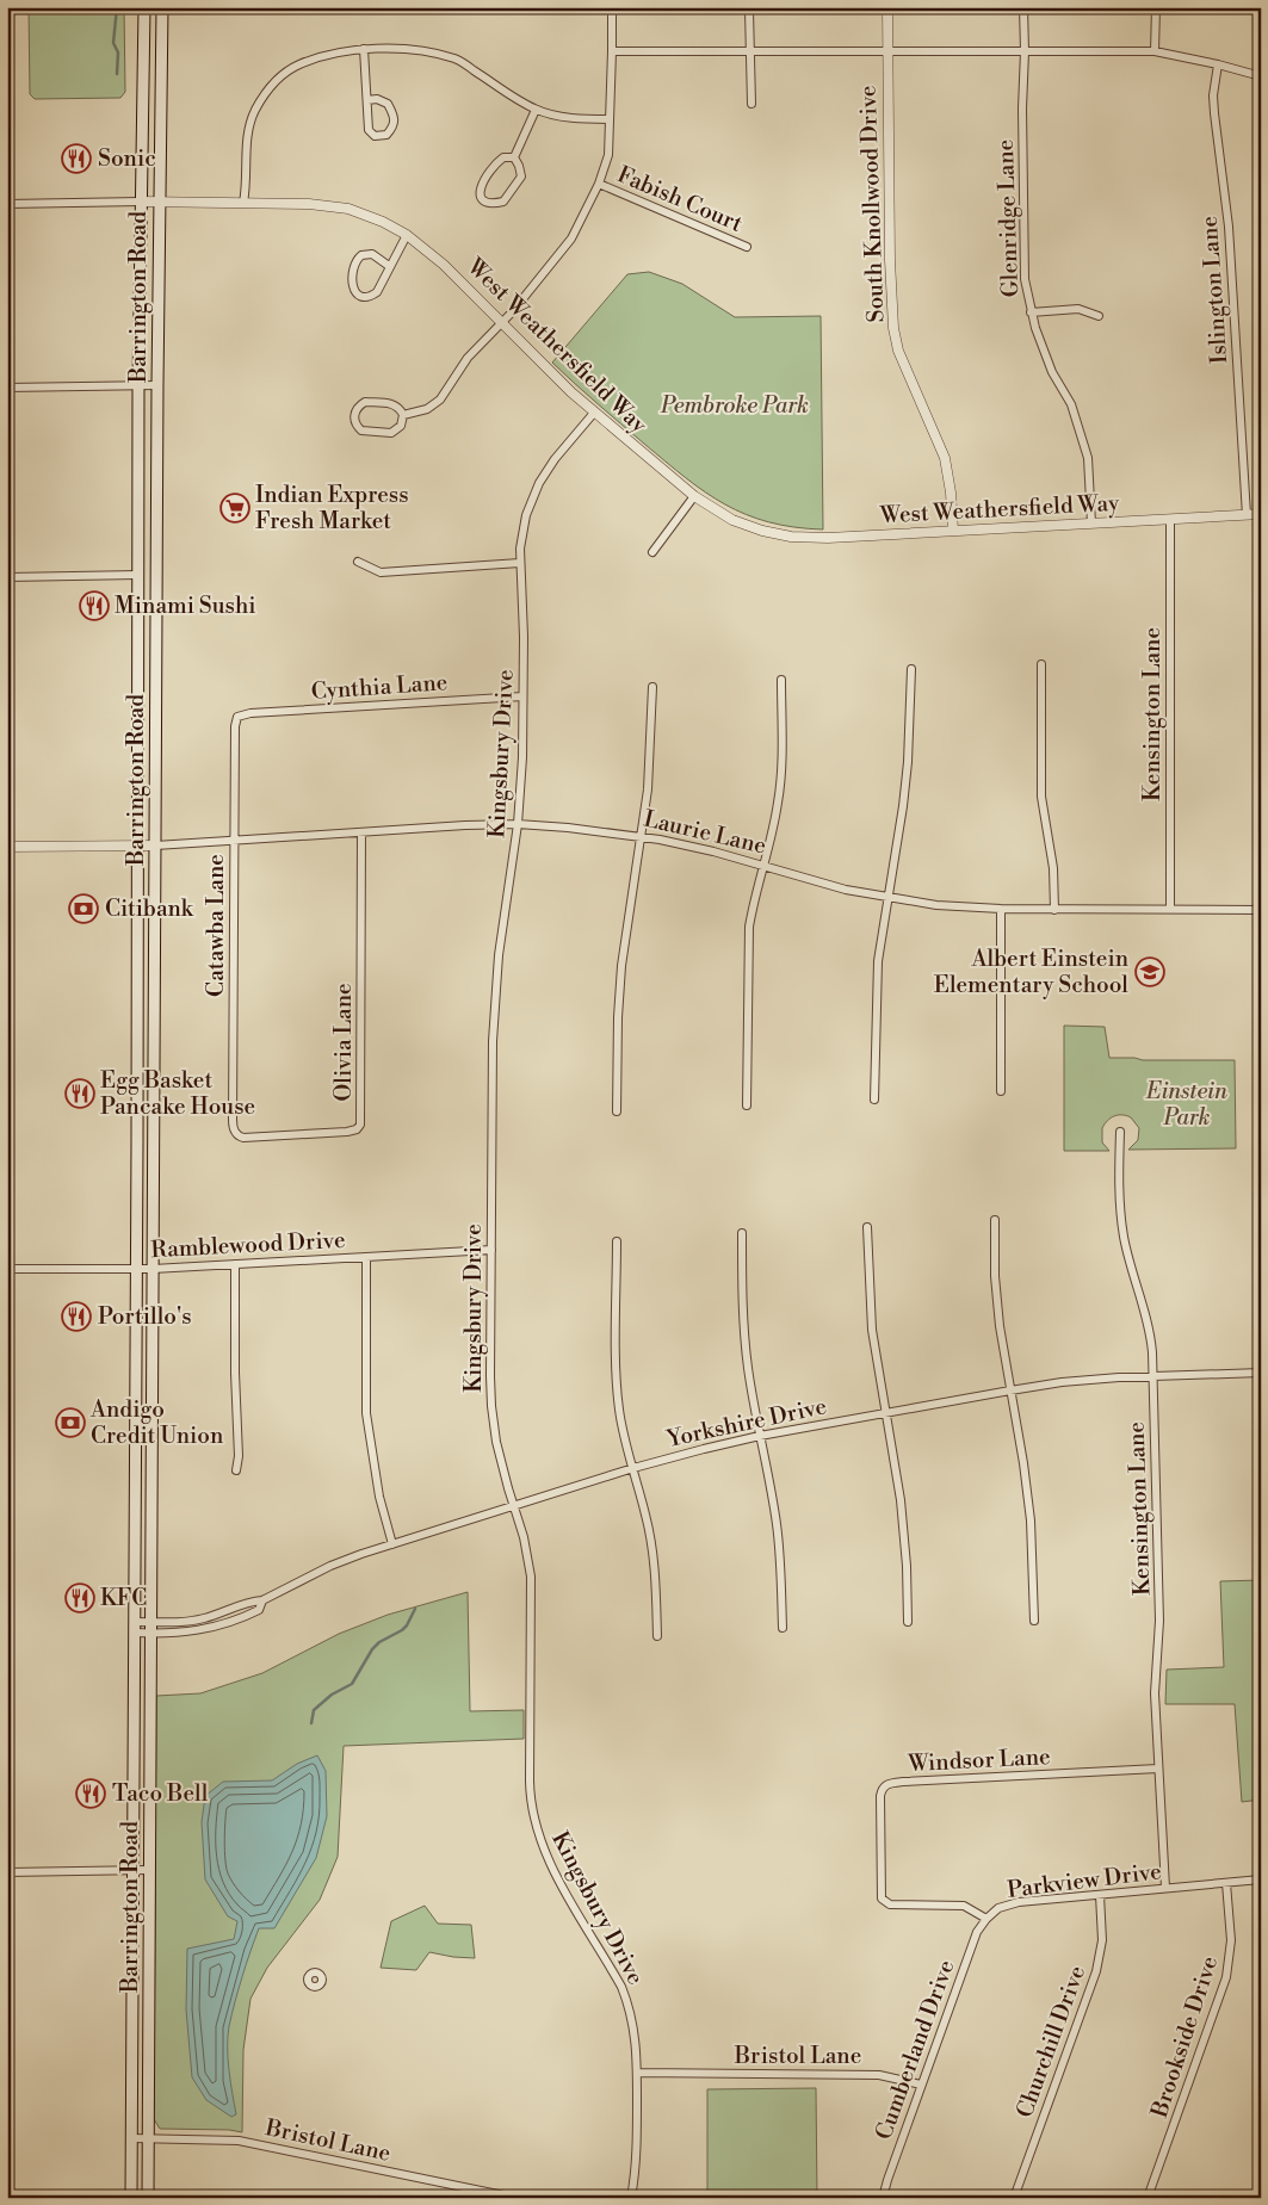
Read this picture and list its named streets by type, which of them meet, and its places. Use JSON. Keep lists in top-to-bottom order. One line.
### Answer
{"streets":{"main road":["Barrington Road"],"street":["Fabish Court","South Knollwood Drive","Glenridge Lane","Islington Lane","West Weathersfield Way","Cynthia Lane","Kensington Lane","Kingsbury Drive","Laurie Lane","Catawba Lane","Olivia Lane","Ramblewood Drive","Yorkshire Drive","Windsor Lane","Parkview Drive","Brookside Drive","Churchill Drive","Cumberland Drive","Bristol Lane"]},"crossings":[["South Knollwood Drive","West Weathersfield Way"],["Glenridge Lane","West Weathersfield Way"],["Islington Lane","West Weathersfield Way"],["Barrington Road","West Weathersfield Way"],["Barrington Road","Laurie Lane"],["Barrington Road","Ramblewood Drive"],["Barrington Road","Yorkshire Drive"],["Barrington Road","Bristol Lane"],["West Weathersfield Way","Kensington Lane"],["West Weathersfield Way","Kingsbury Drive"],["Cynthia Lane","Kingsbury Drive"],["Cynthia Lane","Catawba Lane"],["Kensington Lane","Laurie Lane"],["Kensington Lane","Yorkshire Drive"],["Kensington Lane","Windsor Lane"],["Kensington Lane","Parkview Drive"],["Kingsbury Drive","Laurie Lane"],["Kingsbury Drive","Ramblewood Drive"],["Kingsbury Drive","Yorkshire Drive"],["Kingsbury Drive","Bristol Lane"],["Laurie Lane","Catawba Lane"],["Laurie Lane","Olivia Lane"],["Catawba Lane","Olivia Lane"],["Windsor Lane","Parkview Drive"],["Parkview Drive","Brookside Drive"],["Parkview Drive","Churchill Drive"],["Parkview Drive","Cumberland Drive"],["Cumberland Drive","Bristol Lane"]],"parks":["Pembroke Park","Einstein Park"],"places":{"restaurant":["Sonic","Minami Sushi","Egg Basket Pancake House","Portillo's","KFC","Taco Bell"],"supermarket":["Indian Express Fresh Market"],"bank":["Citibank","Andigo Credit Union"],"school or university":["Albert Einstein Elementary School"]}}
